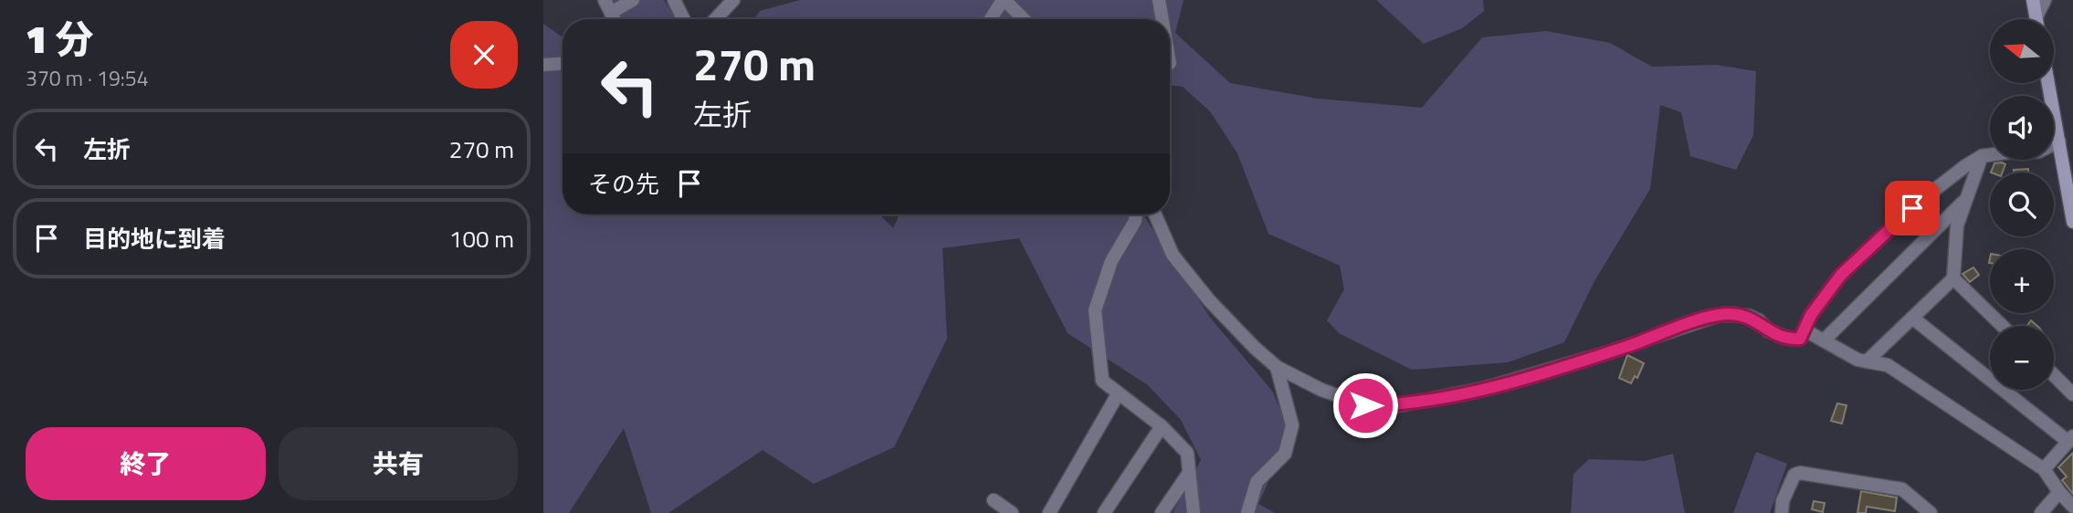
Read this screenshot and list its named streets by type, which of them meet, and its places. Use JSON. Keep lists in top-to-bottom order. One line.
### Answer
{"north":"left","page":{"heading":["1 分","370 m · 19:54"],"map_buttons":["+","−"],"turn":["270 m","左折"],"list":[{"name":"左折","value":"270 m"},{"name":"目的地に到着","value":"100 m"}],"then":"その先","buttons":["終了","共有"]}}
